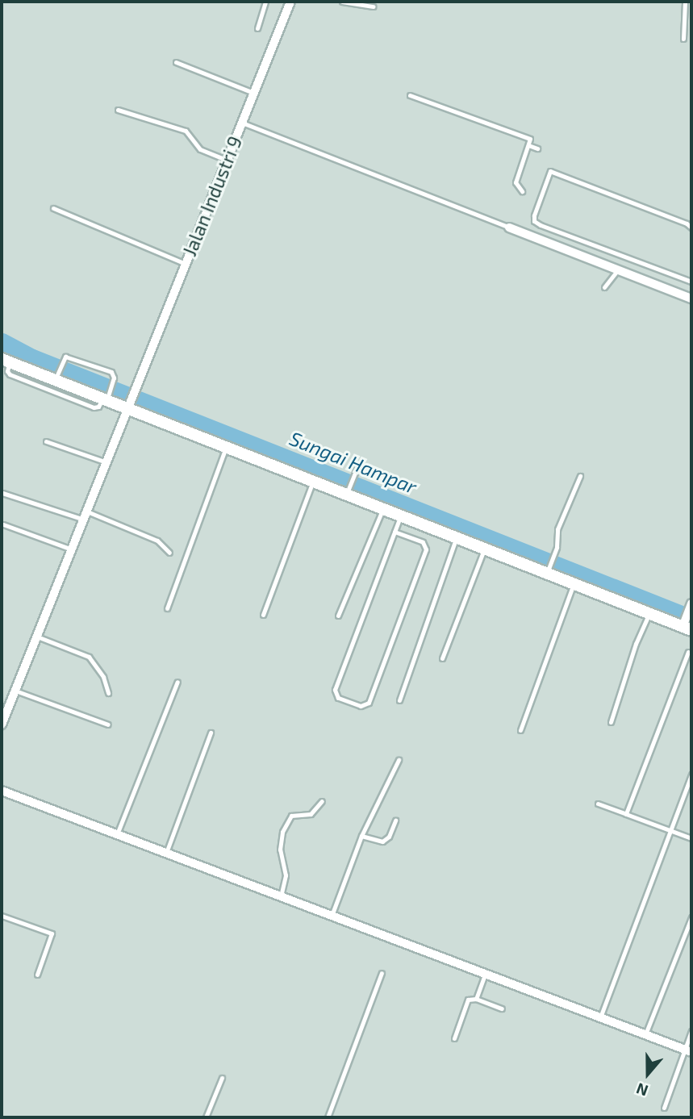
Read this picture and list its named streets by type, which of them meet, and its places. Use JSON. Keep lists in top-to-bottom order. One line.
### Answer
{"streets":{"street":["Jalan Industri 9"]},"water":["Sungai Hampar"],"north":"bottom"}
